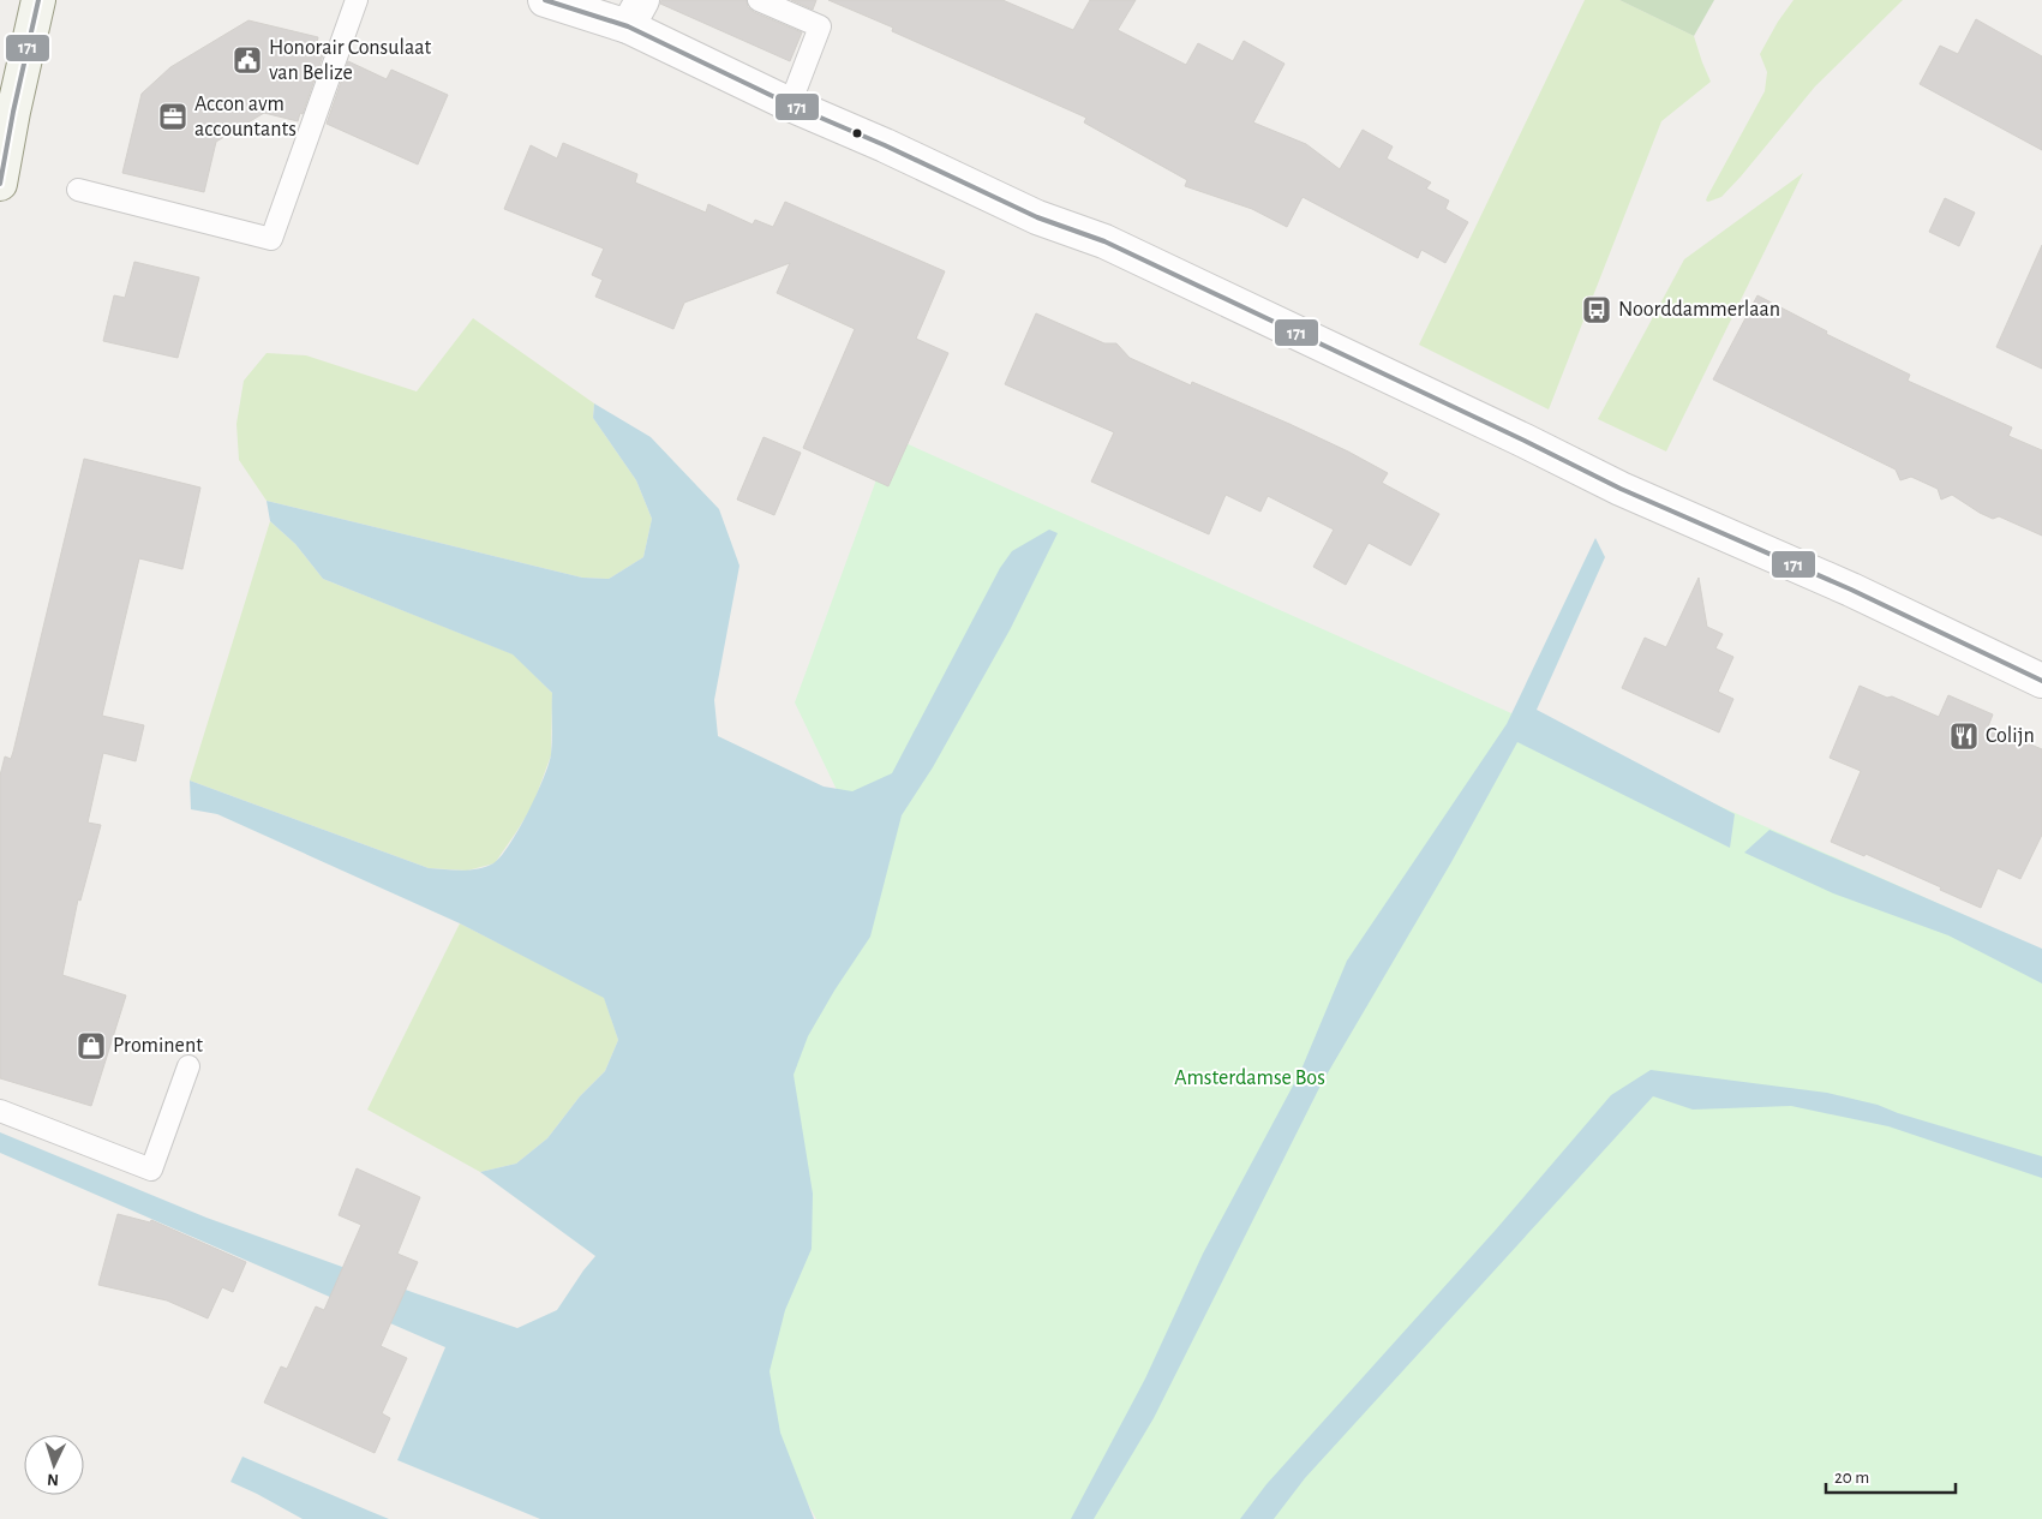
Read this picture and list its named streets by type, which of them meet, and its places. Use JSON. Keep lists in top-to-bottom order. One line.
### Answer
{"parks":["Amsterdamse Bos"],"places":{"public building":["Honorair Consulaat van Belize"],"office":["Accon avm accountants"],"bus stop":["Noorddammerlaan"],"restaurant":["Colijn"],"shop":["Prominent"]},"lines":["transit line 171"],"scale_bar":"20 m","north":"bottom"}
